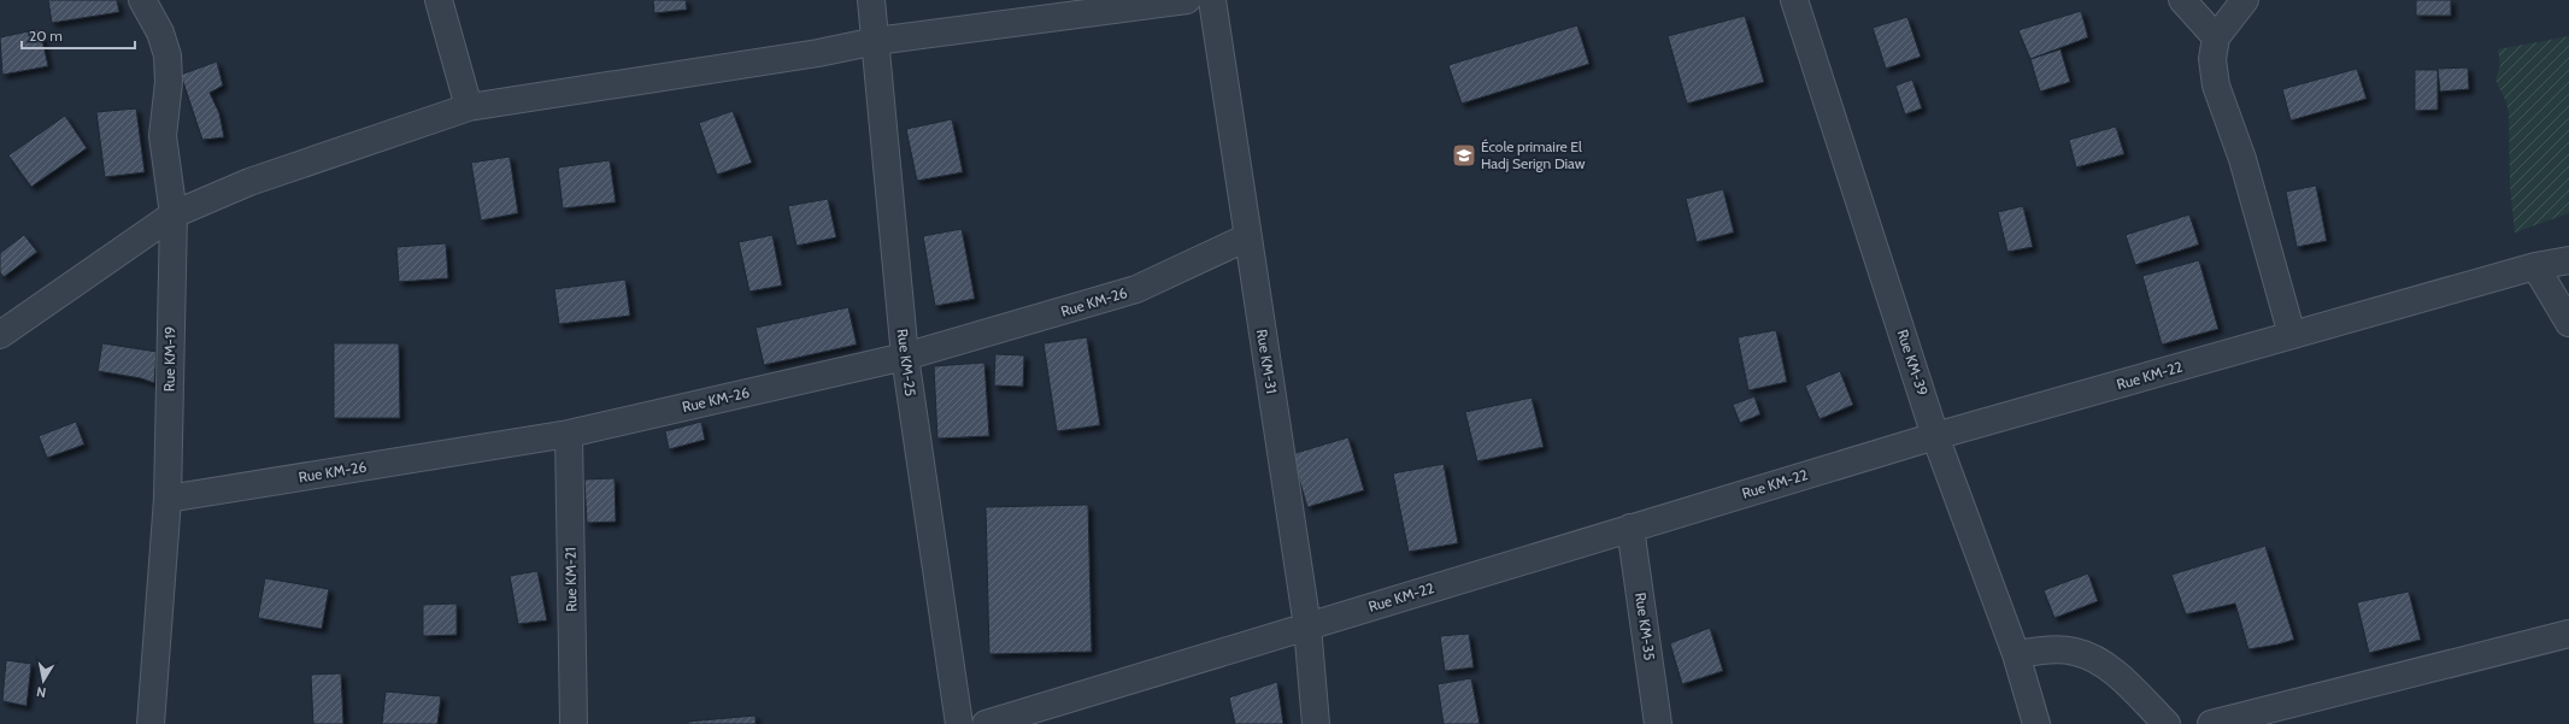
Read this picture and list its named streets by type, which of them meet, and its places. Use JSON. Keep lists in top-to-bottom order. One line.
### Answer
{"streets":{"street":["Rue KM-26","Rue KM-19","Rue KM-31","Rue KM-25","Rue KM-39","Rue KM-22","Rue KM-21","Rue KM-35"]},"crossings":[["Rue KM-26","Rue KM-19"],["Rue KM-26","Rue KM-31"],["Rue KM-26","Rue KM-25"],["Rue KM-26","Rue KM-21"],["Rue KM-31","Rue KM-22"],["Rue KM-39","Rue KM-22"],["Rue KM-22","Rue KM-35"]],"places":{"school or university":["École primaire El Hadj Serign Diaw"]},"scale_bar":"20 m","north":"bottom"}
